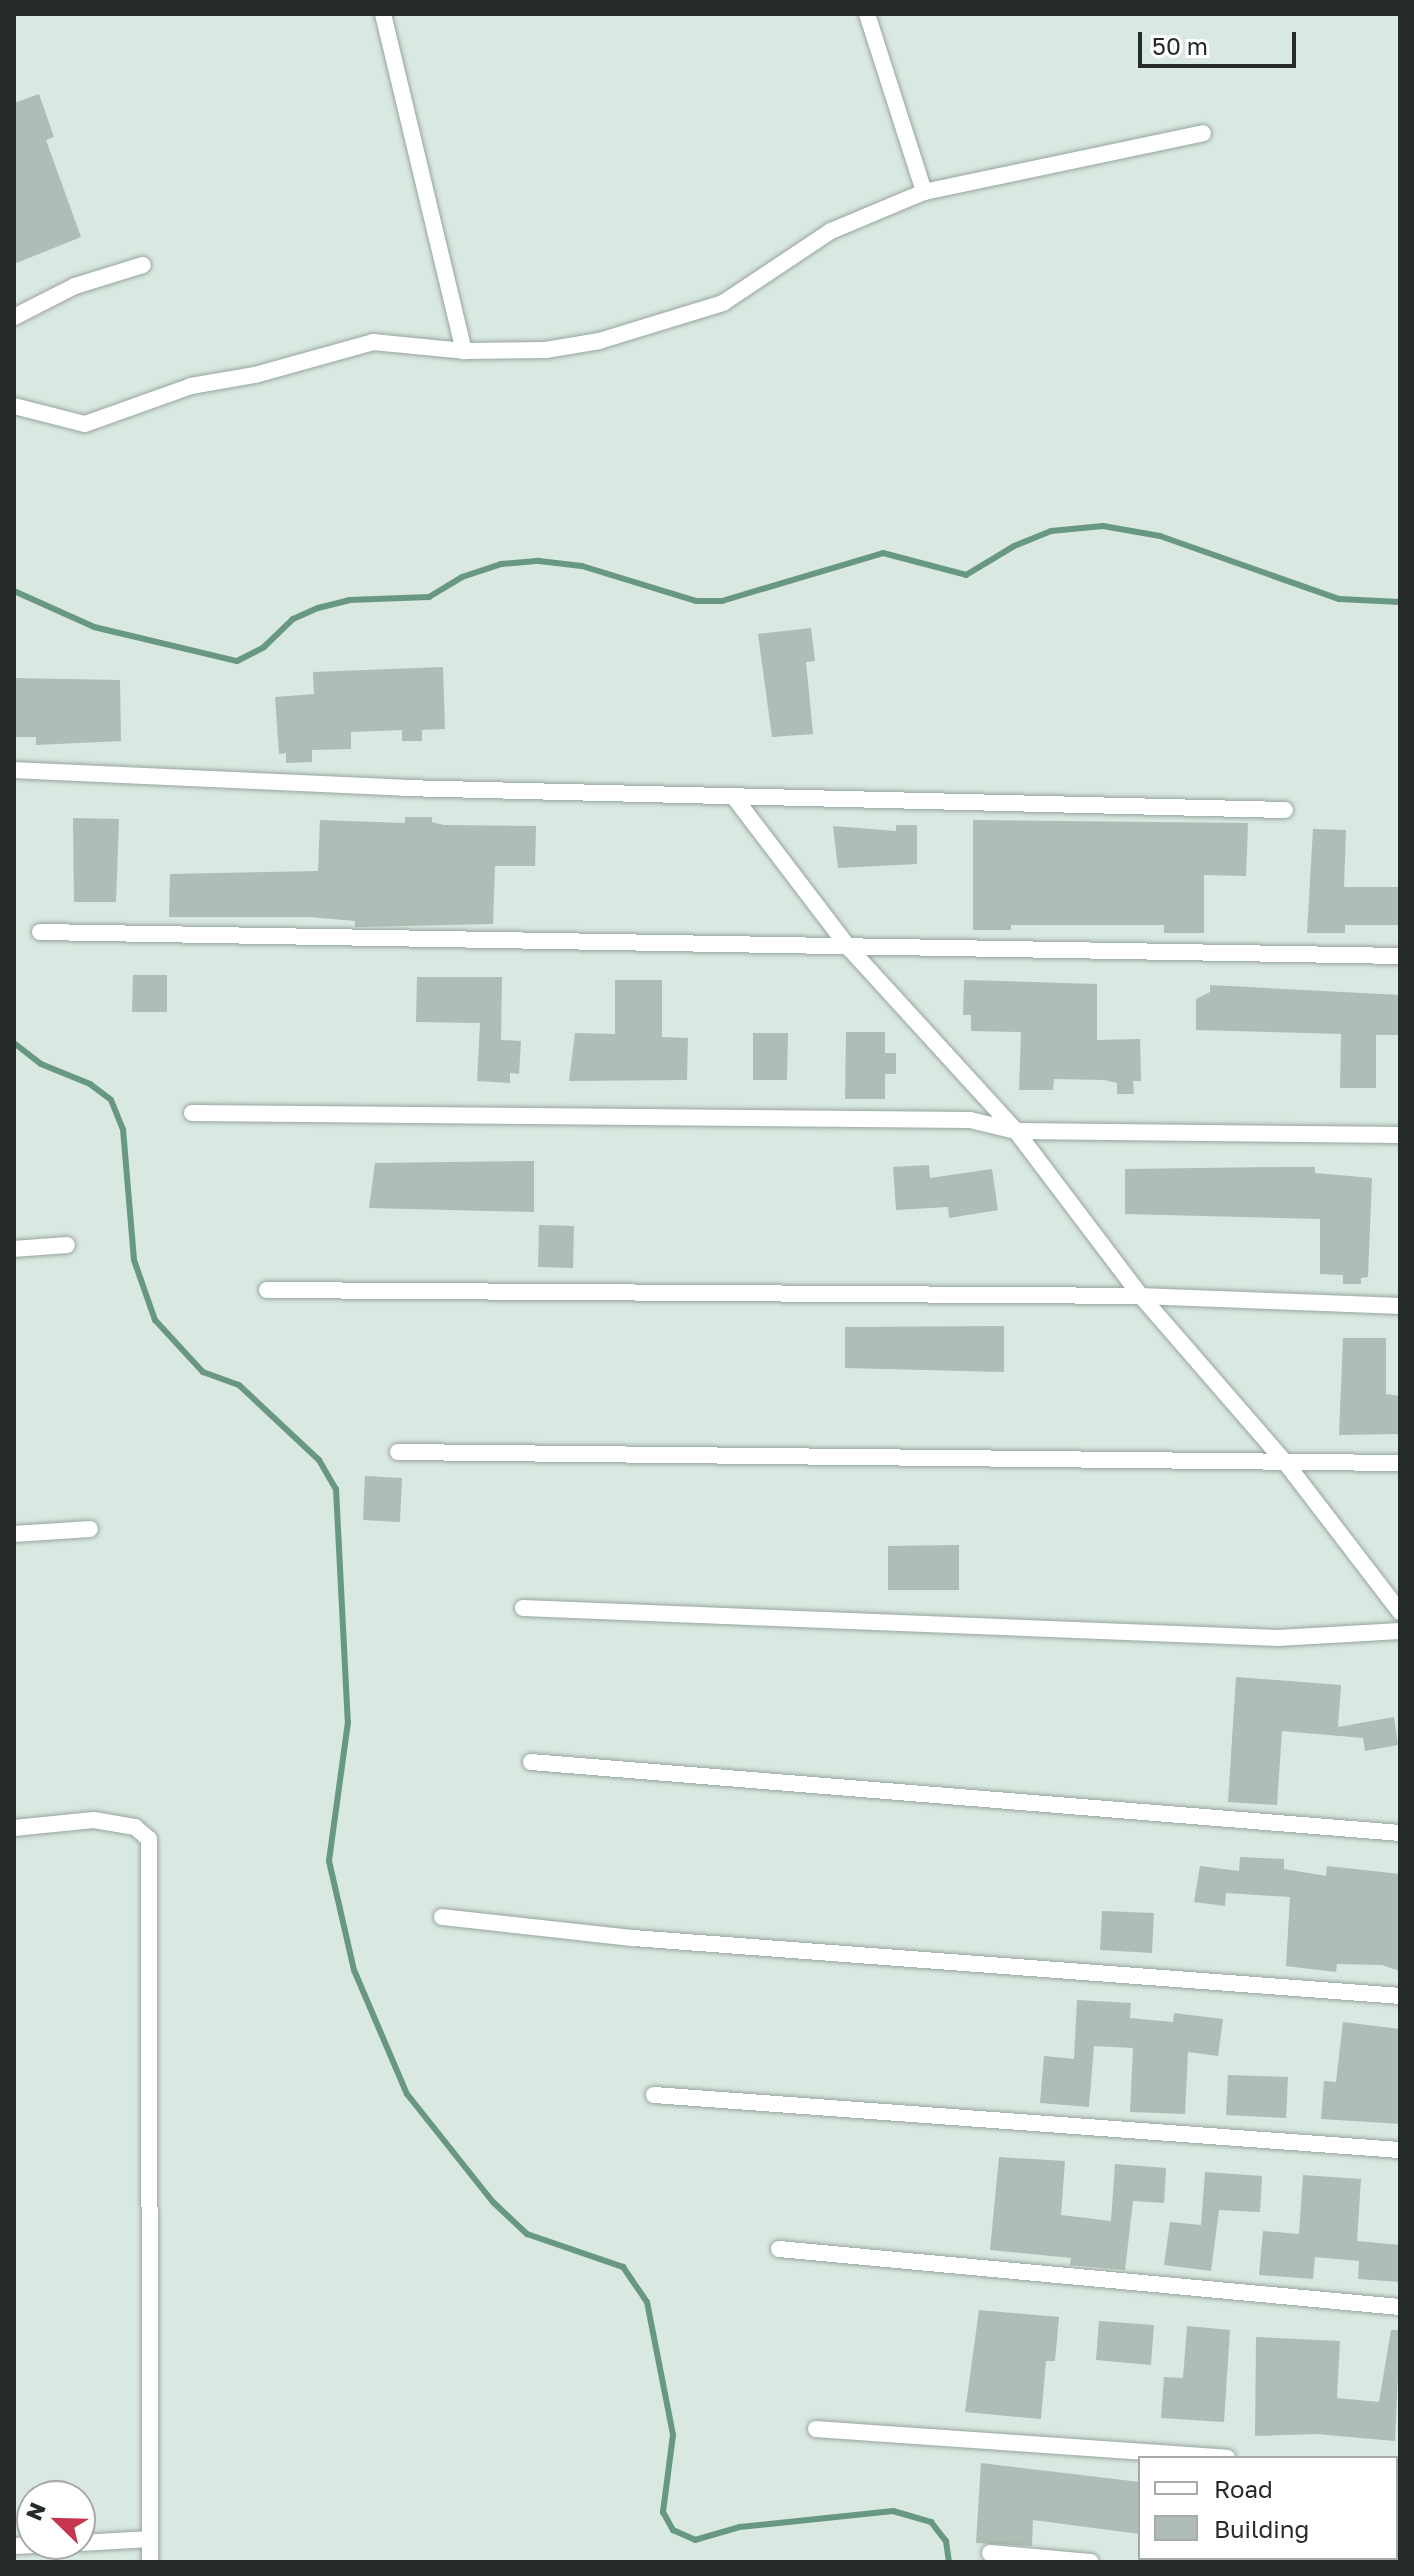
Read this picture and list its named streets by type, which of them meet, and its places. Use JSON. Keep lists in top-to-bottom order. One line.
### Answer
{"legend":["Road","Building"],"scale_bar":"50 m","north":"top left"}
